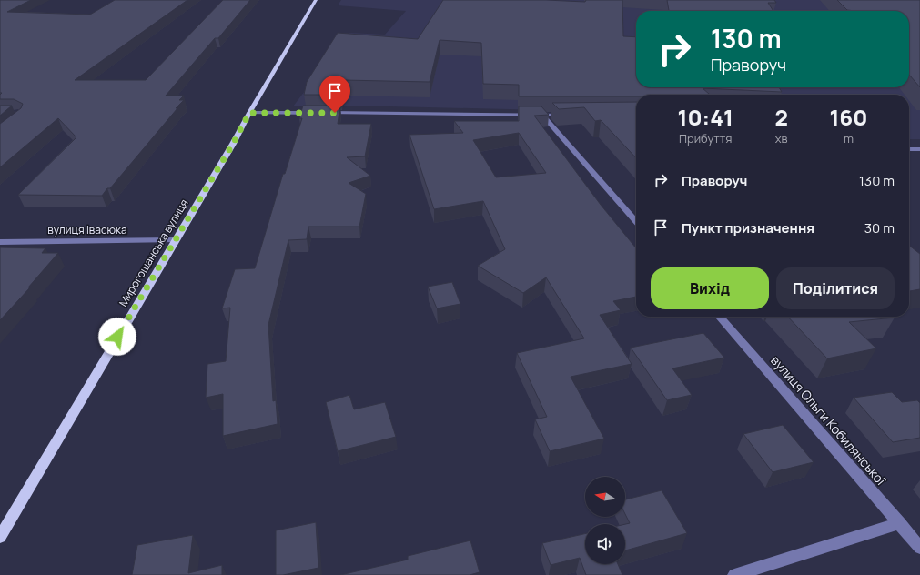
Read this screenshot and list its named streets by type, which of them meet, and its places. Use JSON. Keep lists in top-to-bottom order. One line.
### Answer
{"streets":{"main road":["Мирогощанська вулиця"],"street":["вулиця Івасюка","вулиця Ольги Кобилянської"]},"crossings":[["вулиця Івасюка","Мирогощанська вулиця"]],"north":"left","page":{"turn":["130 m","Праворуч"],"eta":["10:41","Прибуття","2","хв","160","m"],"list":[{"name":"Праворуч","value":"130 m"},{"name":"Пункт призначення","value":"30 m"}],"buttons":["Вихід","Поділитися"]}}
